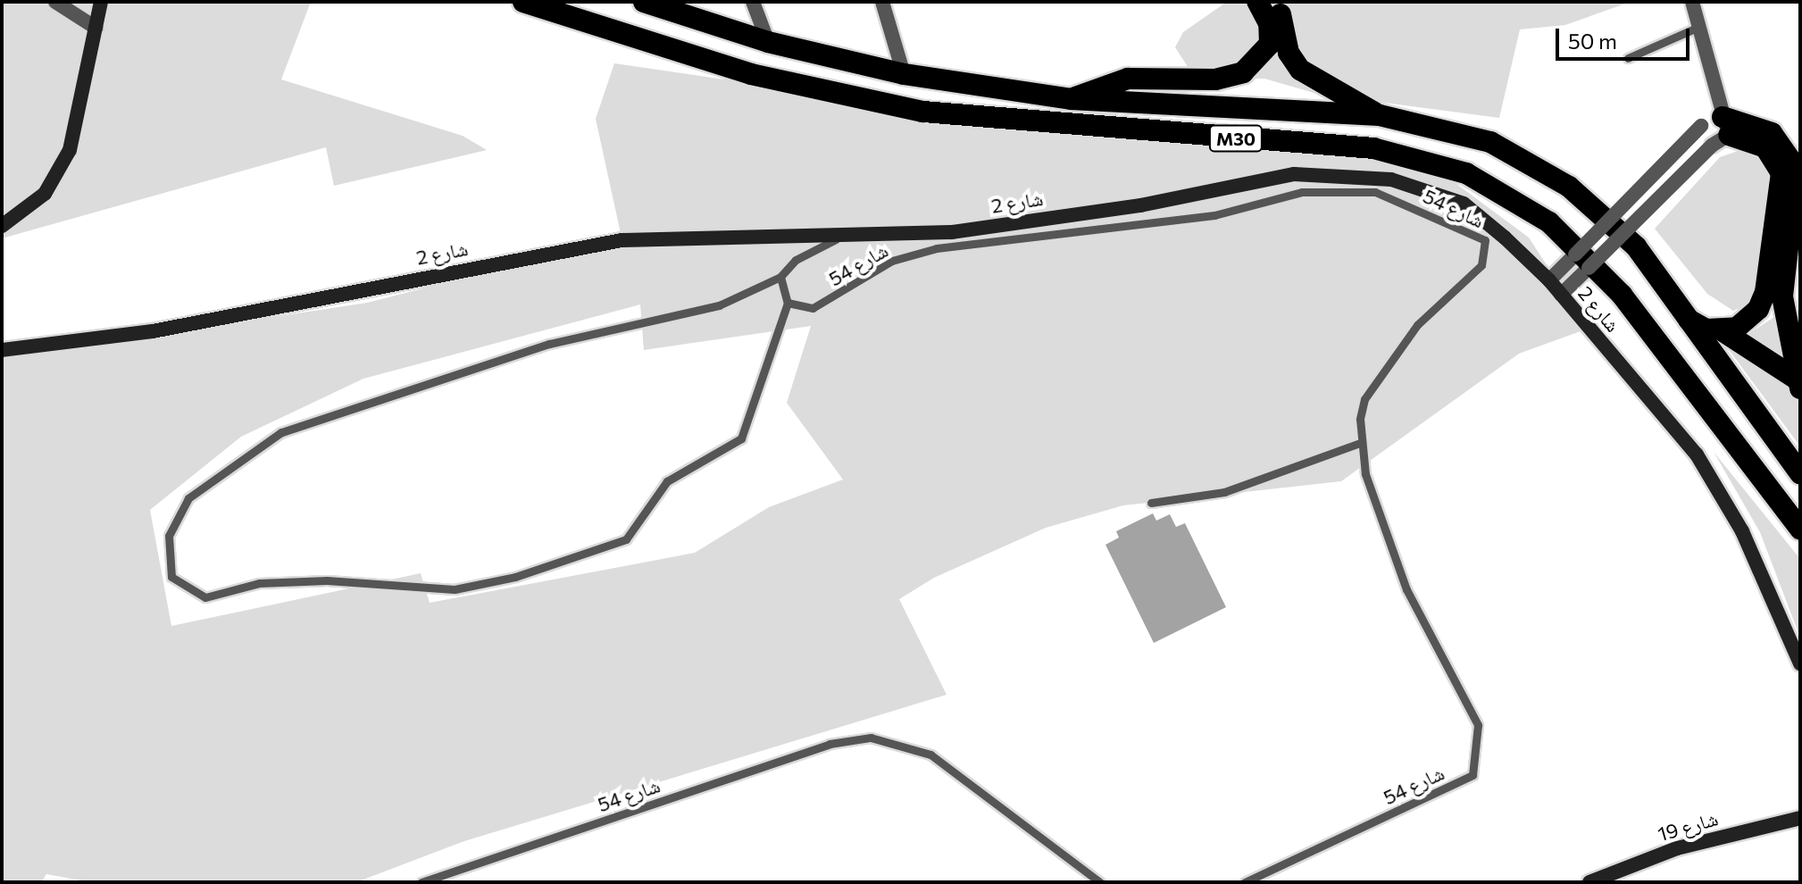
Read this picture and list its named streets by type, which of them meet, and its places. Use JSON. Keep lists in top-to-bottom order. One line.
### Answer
{"streets":{"highway":["M30"],"street":["شارع 2","شارع 19"],"lane":["شارع 54"]},"crossings":[["شارع 2","شارع 54"]],"scale_bar":"50 m"}
